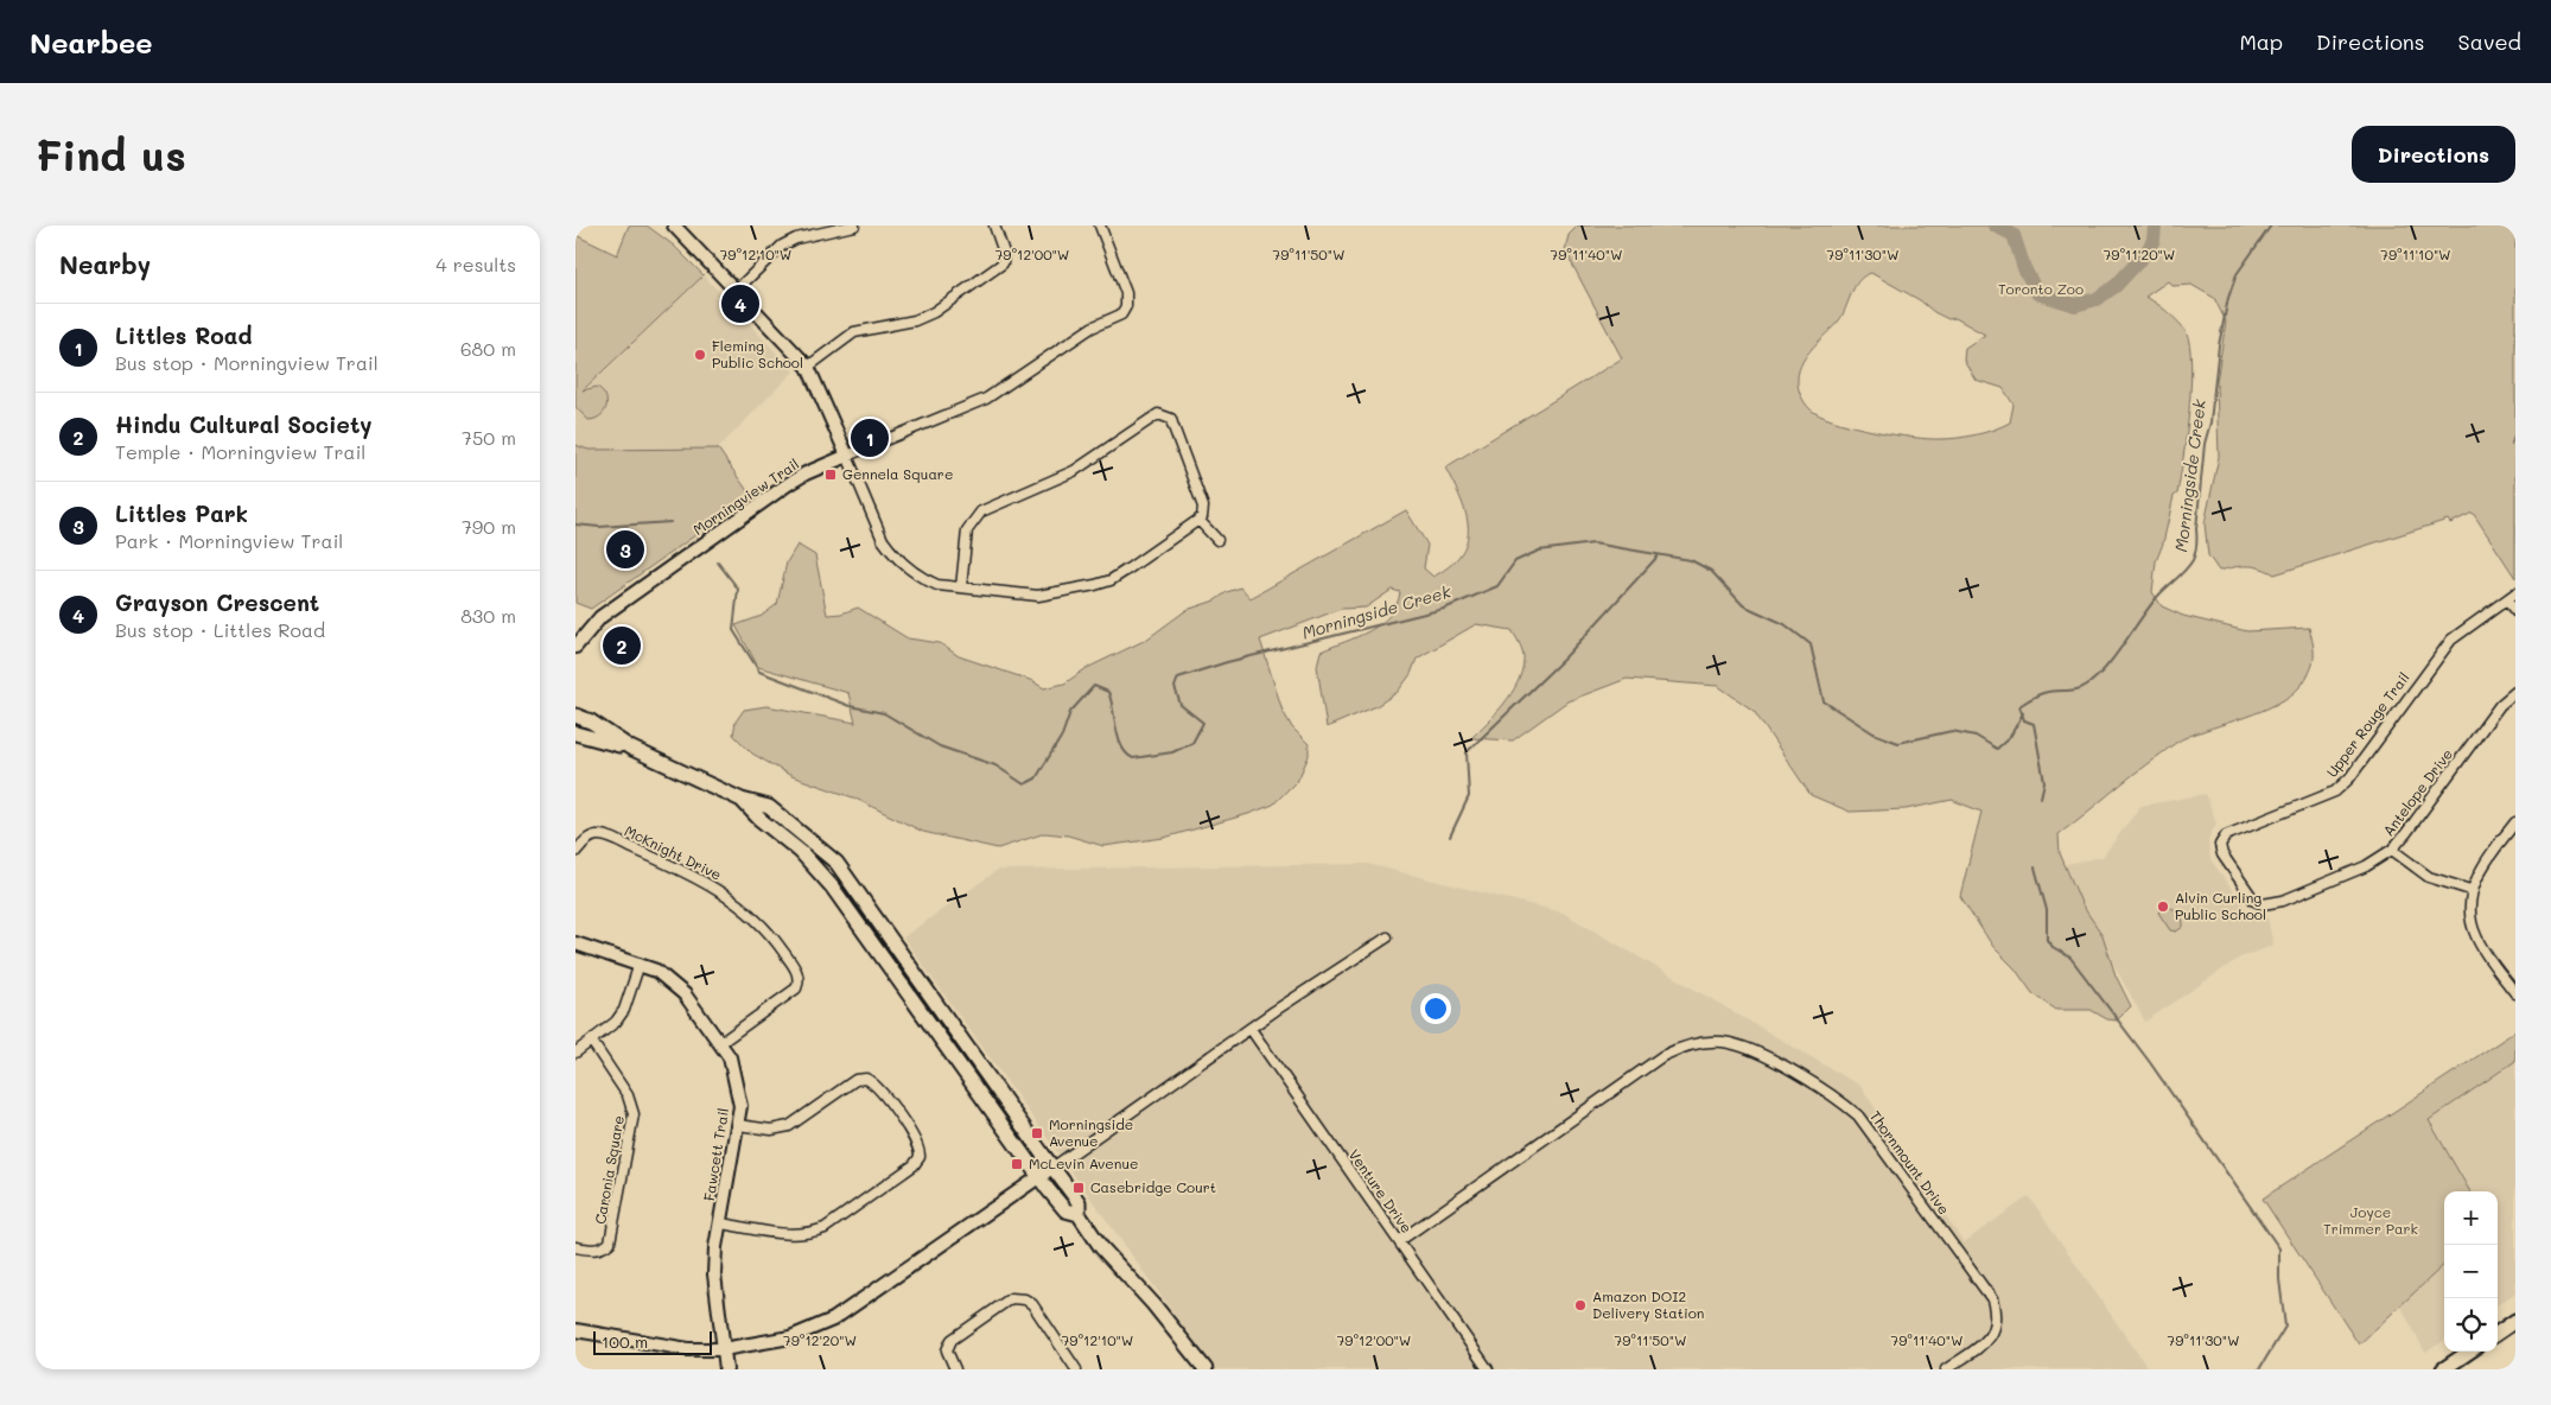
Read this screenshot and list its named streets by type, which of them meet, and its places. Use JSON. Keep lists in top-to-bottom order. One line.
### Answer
{"streets":{"street":["Morningview Trail","Upper Rouge Trail","Antelope Drive","McKnight Drive","Fawcett Trail","Thornmount Drive","Caronia Square","Venture Drive"]},"crossings":[["Upper Rouge Trail","Antelope Drive"],["McKnight Drive","Fawcett Trail"],["Thornmount Drive","Venture Drive"]],"water":["Morningside Creek"],"parks":["Toronto Zoo","Joyce Trimmer Park"],"places":{"other":["Fleming Public School","Alvin Curling Public School","Amazon DOI2 Delivery Station"],"transit":["Gennela Square","Morningside Avenue","McLevin Avenue","Casebridge Court"]},"scale_bar":"100 m","page":{"header":"Nearbee","nav":["Map","Directions","Saved"],"buttons":"Directions","title":"Find us","heading":["Nearby","4 results"],"pins":["4","1","3","2"],"list":[{"mark":"1","name":"Littles Road","note":"Bus stop · Morningview Trail","value":"680 m"},{"mark":"2","name":"Hindu Cultural Society","note":"Temple · Morningview Trail","value":"750 m"},{"mark":"3","name":"Littles Park","note":"Park · Morningview Trail","value":"790 m"},{"mark":"4","name":"Grayson Crescent","note":"Bus stop · Littles Road","value":"830 m"}],"map_buttons":["+","−"],"scale":"100 m"},"coordinates":["79°12'10\"W","79°12'00\"W","79°11'50\"W","79°11'40\"W","79°11'30\"W","79°11'20\"W","79°11'10\"W","79°12'20\"W"]}
